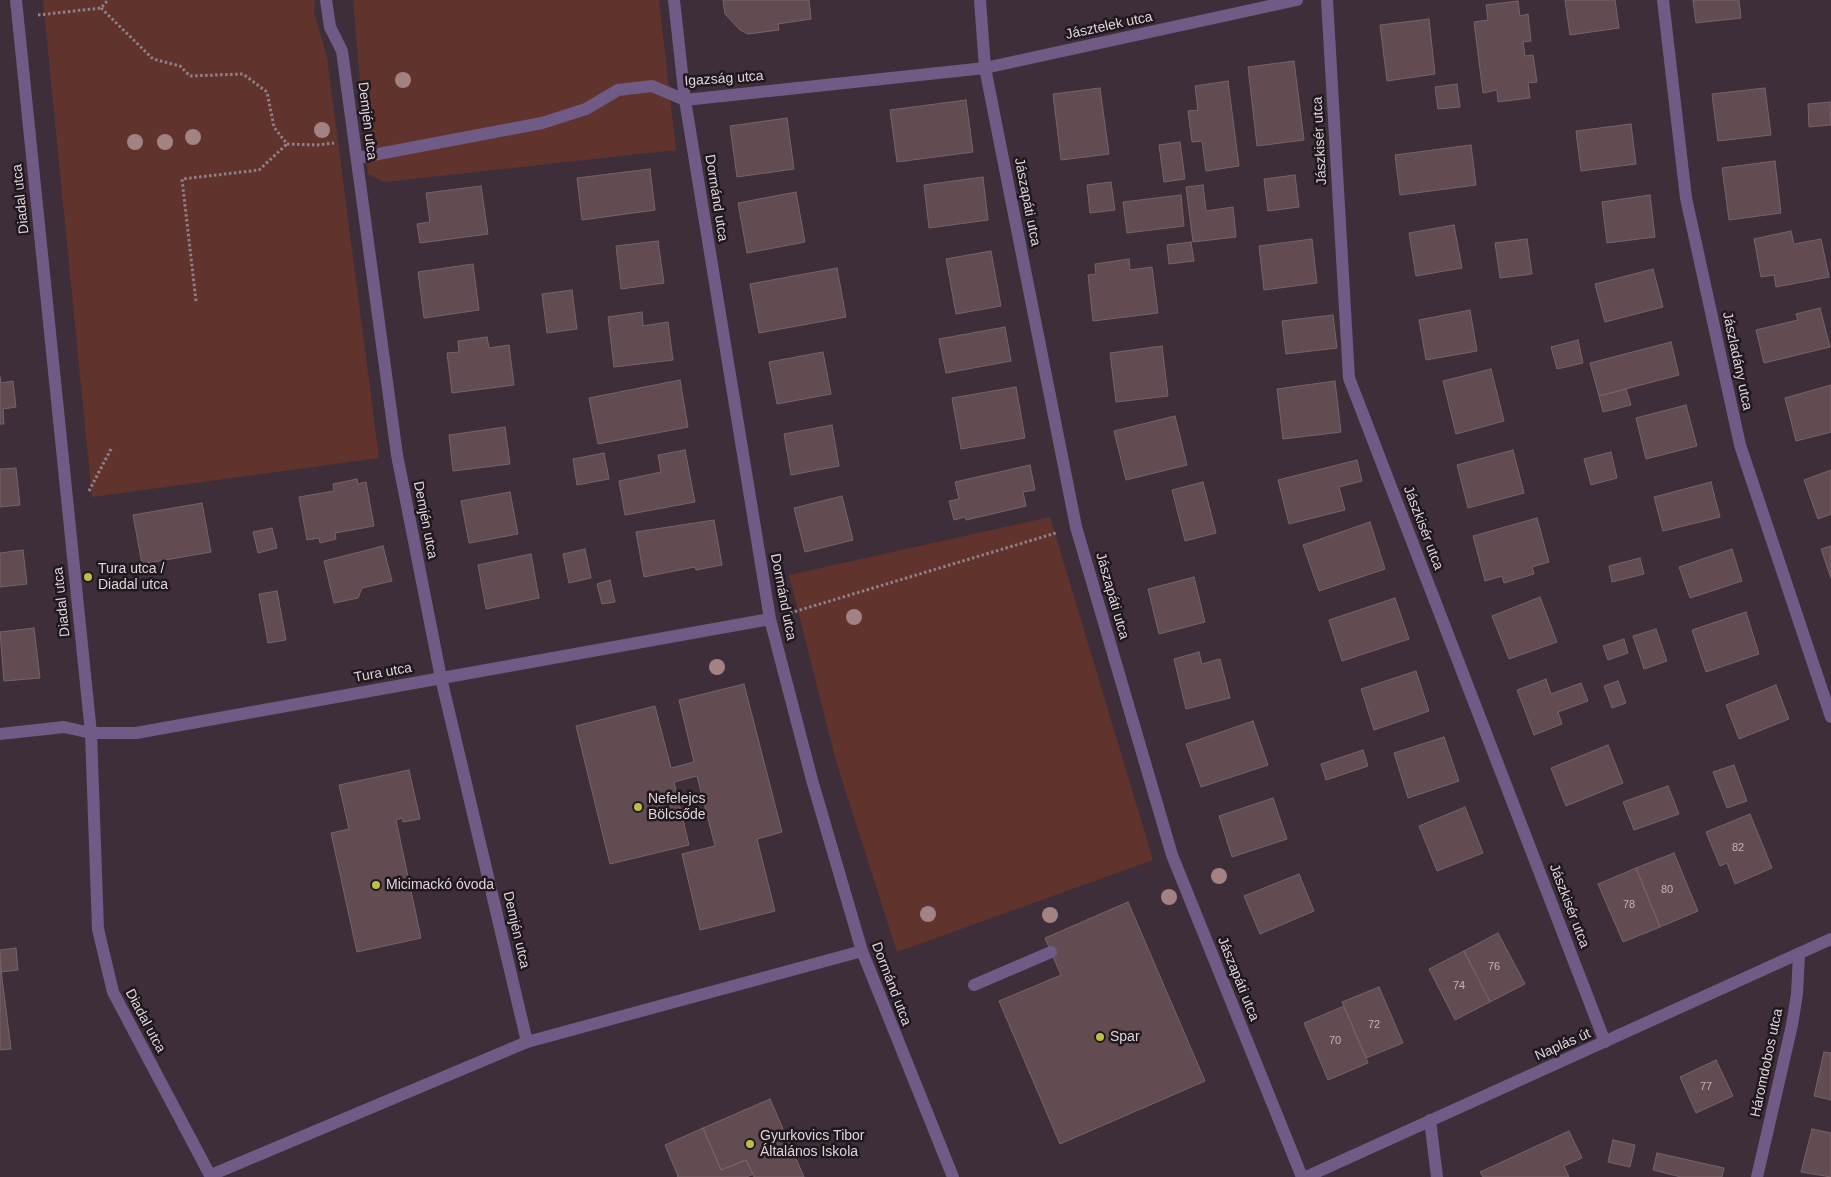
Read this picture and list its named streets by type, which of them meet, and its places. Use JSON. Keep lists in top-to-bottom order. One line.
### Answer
{"streets":{"street":["Jásztelek utca","Igazság utca","Demjén utca","Jászkisér utca","Dormánd utca","Diadal utca","Jászapáti utca","Jászladány utca","Tura utca","Naplás út","Háromdobos utca"]},"crossings":[["Jásztelek utca","Igazság utca"],["Jásztelek utca","Jászapáti utca"],["Igazság utca","Demjén utca"],["Igazság utca","Dormánd utca"],["Igazság utca","Jászapáti utca"],["Demjén utca","Tura utca"],["Jászkisér utca","Naplás út"],["Dormánd utca","Tura utca"],["Diadal utca","Tura utca"],["Jászapáti utca","Naplás út"],["Naplás út","Háromdobos utca"]],"places":["Tura utca / Diadal utca","Nefelejcs Bölcsőde","Micimackó óvoda","Spar","Gyurkovics Tibor Általános Iskola"],"house_numbers":["82","80","78","76","74","72","70","77"]}
